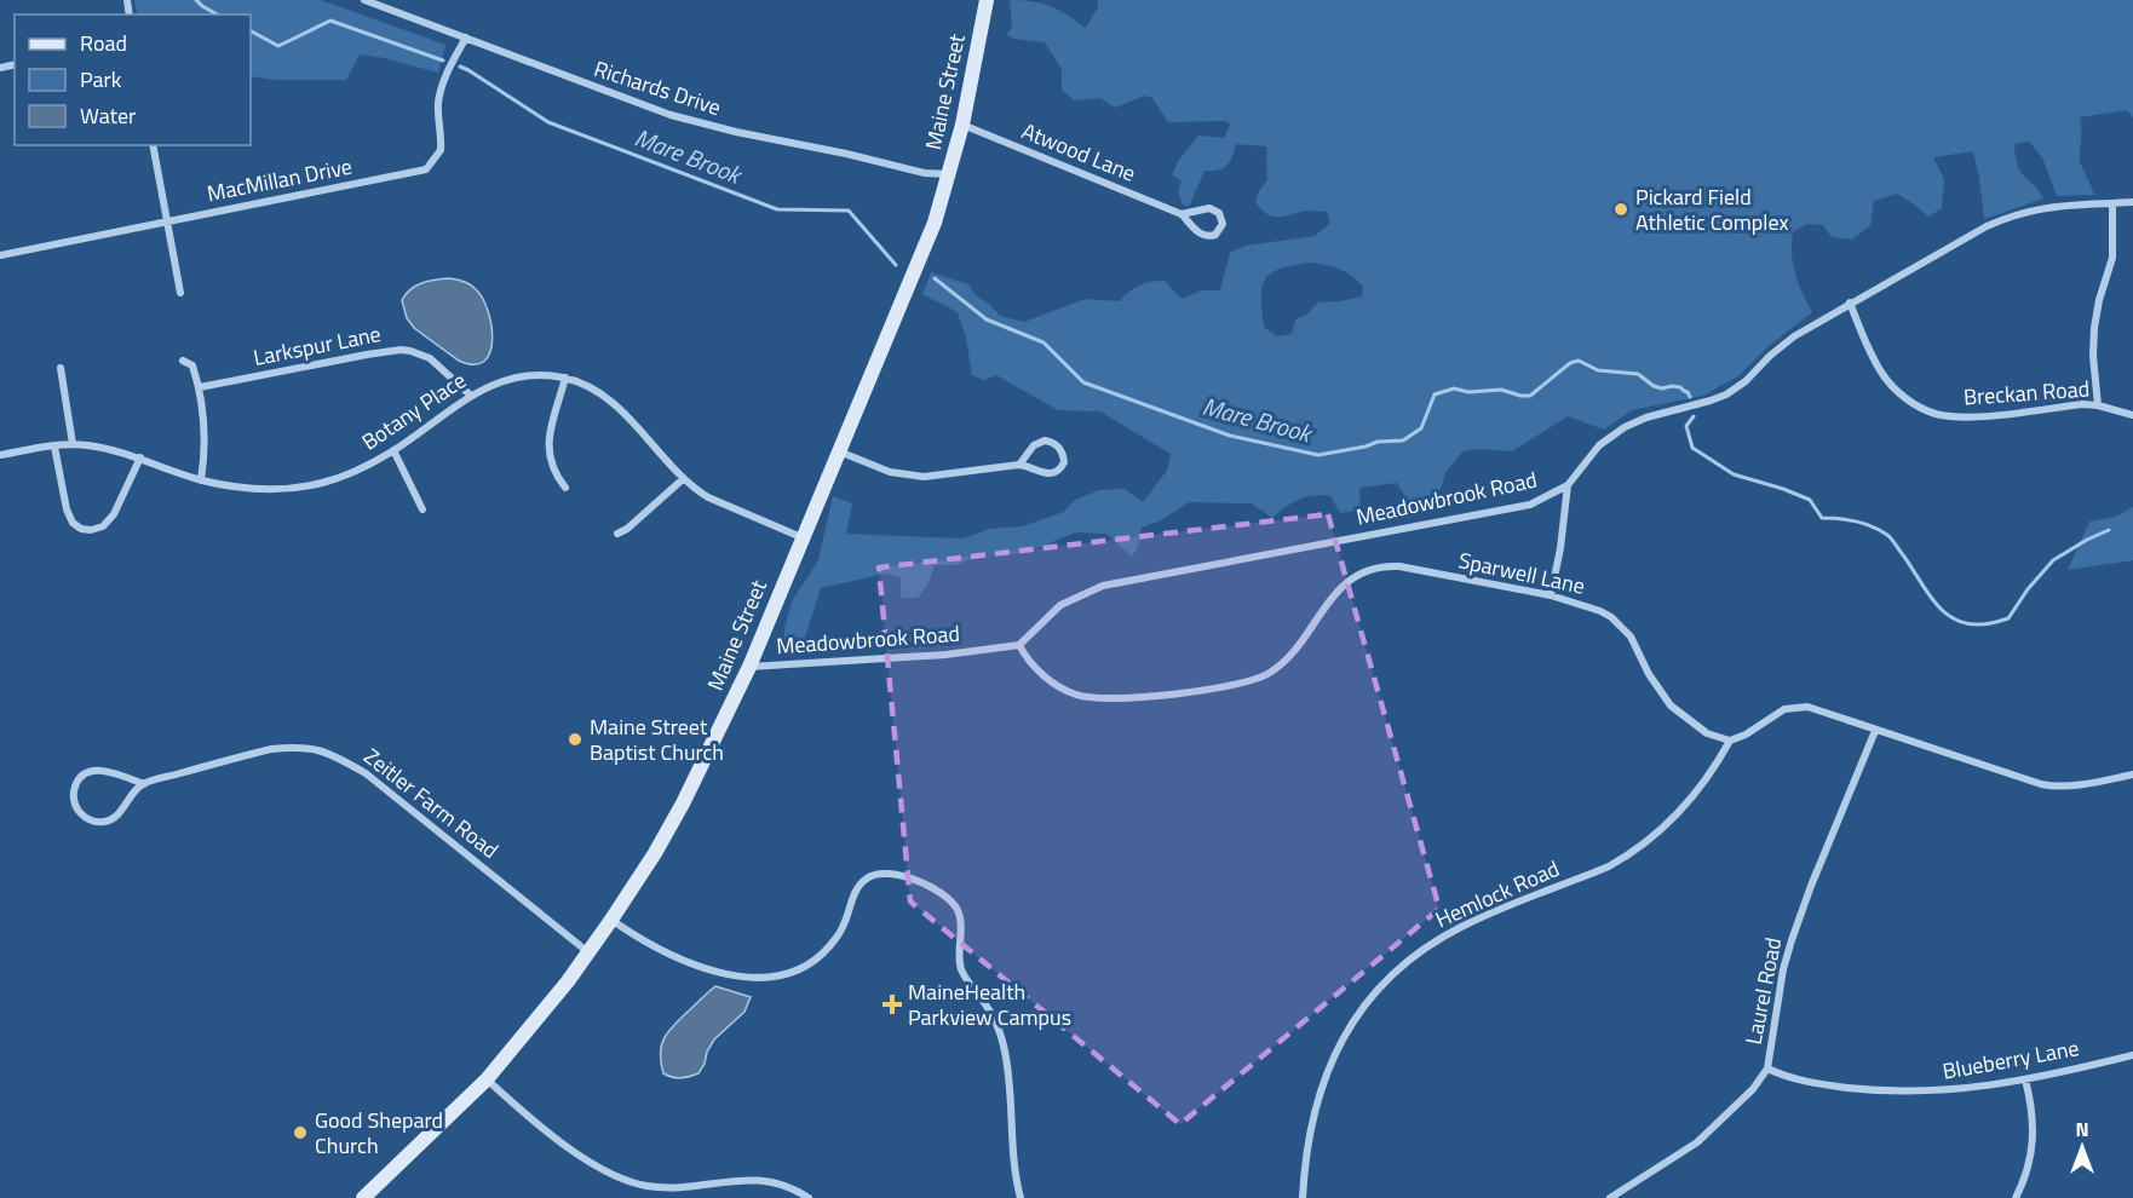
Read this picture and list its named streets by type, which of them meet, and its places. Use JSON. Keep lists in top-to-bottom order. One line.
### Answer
{"streets":{"street":["Richards Drive","Maine Street","Atwood Lane","MacMillan Drive","Larkspur Lane","Breckan Road","Botany Place","Meadowbrook Road","Sparwell Lane","Zeitler Farm Road","Hemlock Road","Laurel Road","Blueberry Lane"]},"crossings":[["Richards Drive","Maine Street"],["Richards Drive","MacMillan Drive"],["Maine Street","Atwood Lane"],["Maine Street","Botany Place"],["Maine Street","Meadowbrook Road"],["Maine Street","Zeitler Farm Road"],["Larkspur Lane","Botany Place"],["Breckan Road","Meadowbrook Road"],["Meadowbrook Road","Sparwell Lane"],["Sparwell Lane","Hemlock Road"],["Laurel Road","Blueberry Lane"]],"water":["Mare Brook"],"places":{"other":["Pickard Field Athletic Complex","Maine Street Baptist Church","Good Shepard Church"],"health":["MaineHealth Parkview Campus"]},"legend":["Road","Park","Water"],"north":"top"}
